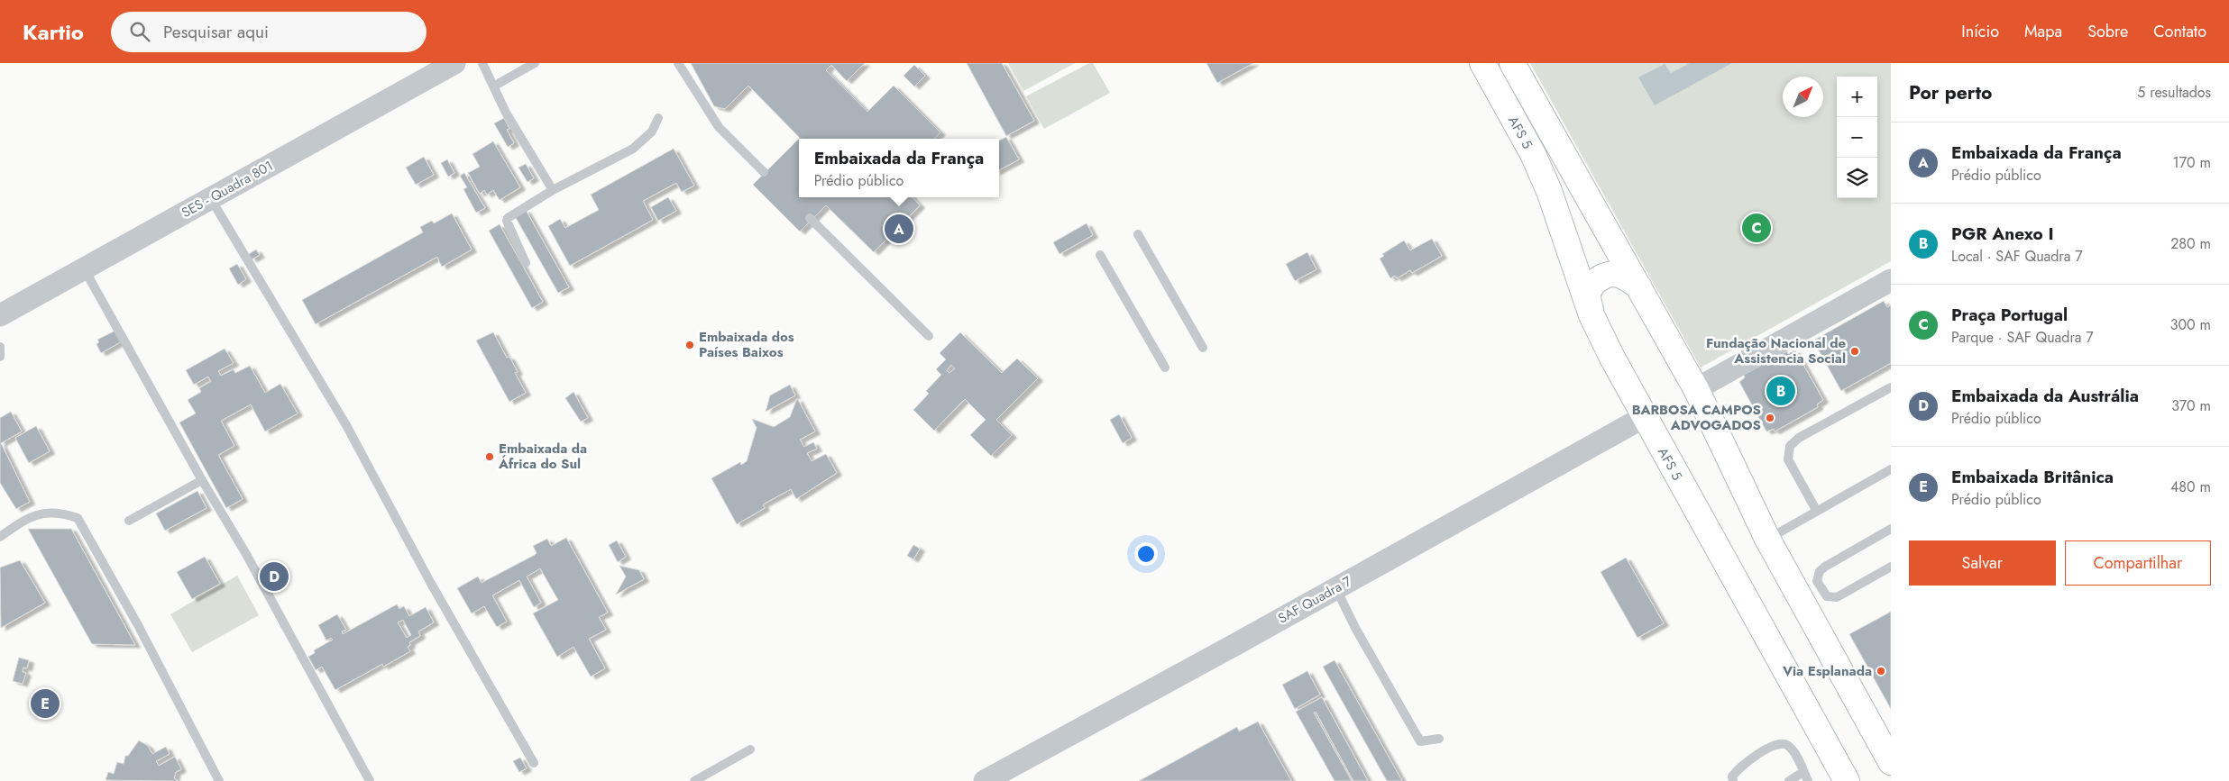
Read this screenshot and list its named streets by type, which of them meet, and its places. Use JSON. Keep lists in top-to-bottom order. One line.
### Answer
{"streets":{"main road":["AFS 5"],"street":["SES - Quadra 801","SAF Quadra 7"]},"crossings":[["AFS 5","SAF Quadra 7"]],"places":["Embaixada dos Países Baixos","Fundação Nacional de Assistencia Social","BARBOSA CAMPOS ADVOGADOS","Embaixada da África do Sul","Via Esplanada"],"north":"top right","page":{"header":"Kartio","search":"Pesquisar aqui","nav":["Início","Mapa","Sobre","Contato"],"heading":["Por perto","5 resultados"],"map_buttons":["+","−"],"list":[{"mark":"A","name":"Embaixada da França","note":"Prédio público","value":"170 m"},{"mark":"B","name":"PGR Anexo I","note":"Local · SAF Quadra 7","value":"280 m"},{"mark":"C","name":"Praça Portugal","note":"Parque · SAF Quadra 7","value":"300 m"},{"mark":"D","name":"Embaixada da Austrália","note":"Prédio público","value":"370 m"},{"mark":"E","name":"Embaixada Britânica","note":"Prédio público","value":"480 m"}],"popup":["Embaixada da França","Prédio público"],"pins":["C","A","B","D","E"],"buttons":["Salvar","Compartilhar"]}}
